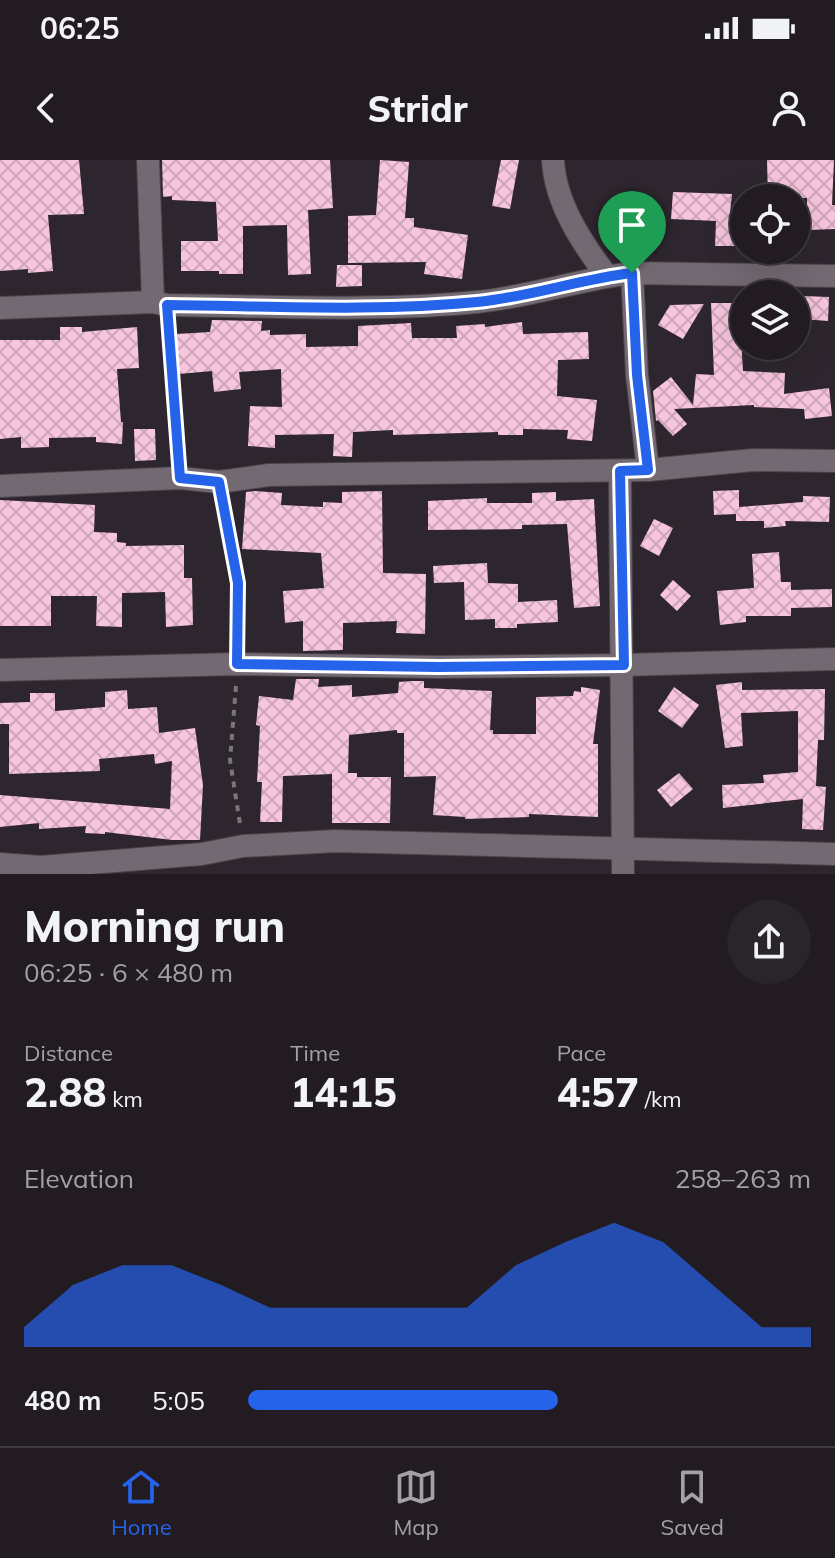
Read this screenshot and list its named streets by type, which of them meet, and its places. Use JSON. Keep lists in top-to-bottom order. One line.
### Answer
{"page":{"status":"06:25","header":"Stridr","heading":["Morning run","06:25 · 6 × 480 m"],"stats":[["Distance","2.88 km"],["Time","14:15"],["Pace","4:57 /km"]],"chart":["Elevation","258–263 m"],"list":[{"name":"480 m","note":"5:05"}],"tabs":["Home","Map","Saved"]}}
